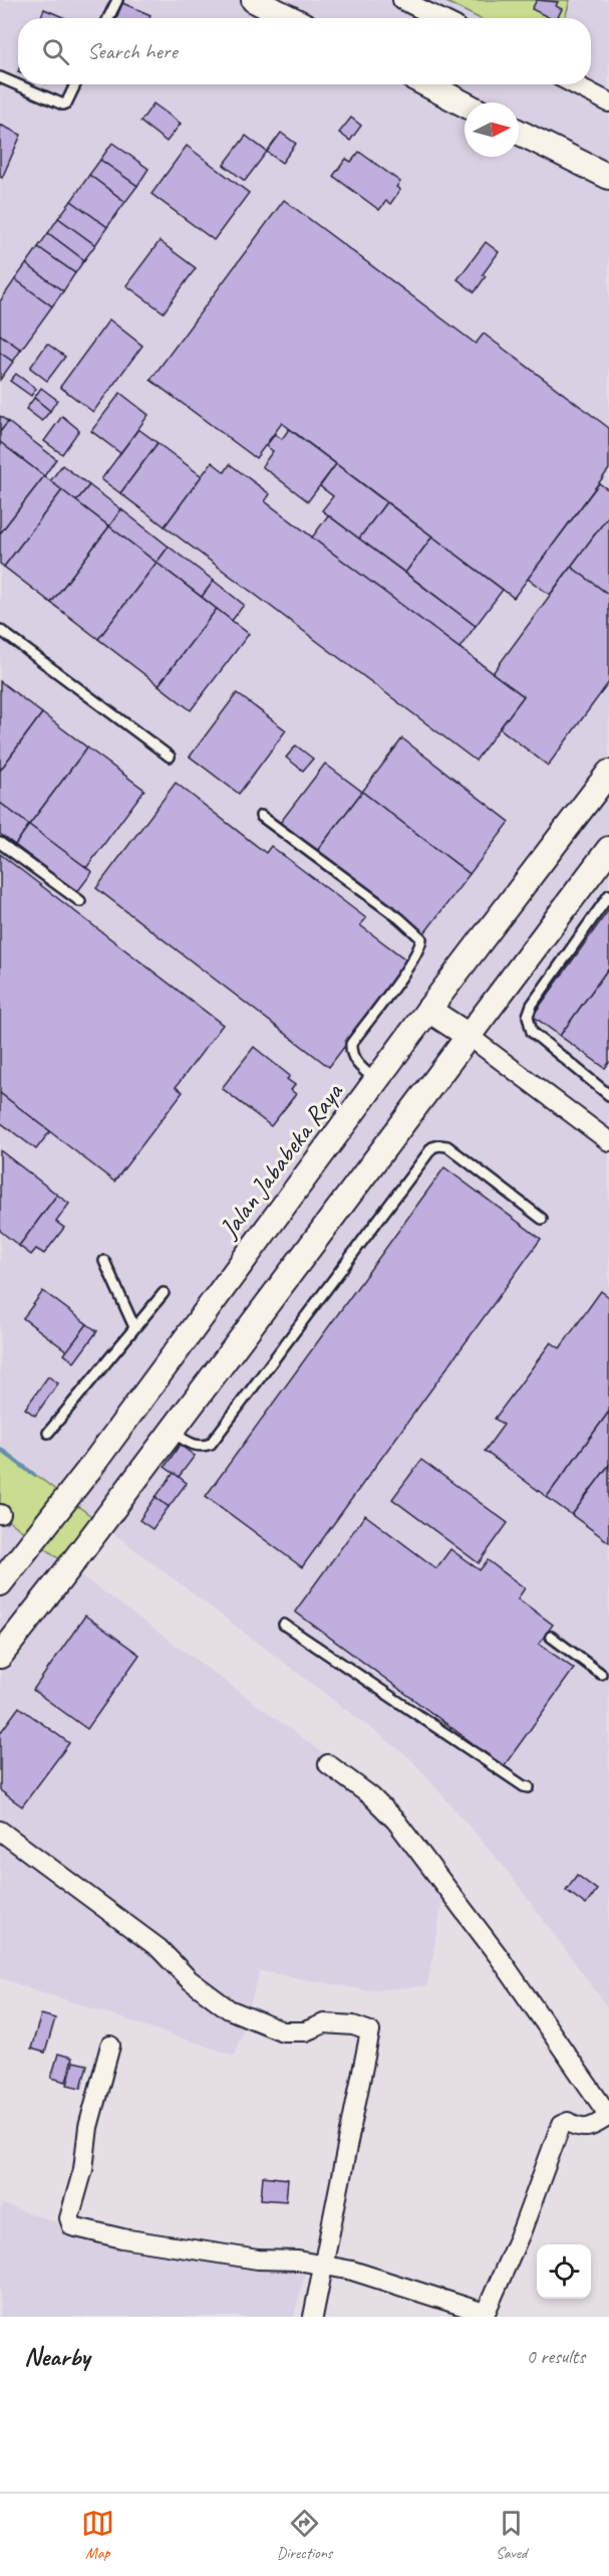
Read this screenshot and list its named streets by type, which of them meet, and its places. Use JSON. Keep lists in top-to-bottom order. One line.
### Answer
{"streets":{"main road":["Jalan Jababeka Raya"]},"north":"right","page":{"search":"Search here","heading":["Nearby","0 results"],"nav":["Map","Directions","Saved"]}}
